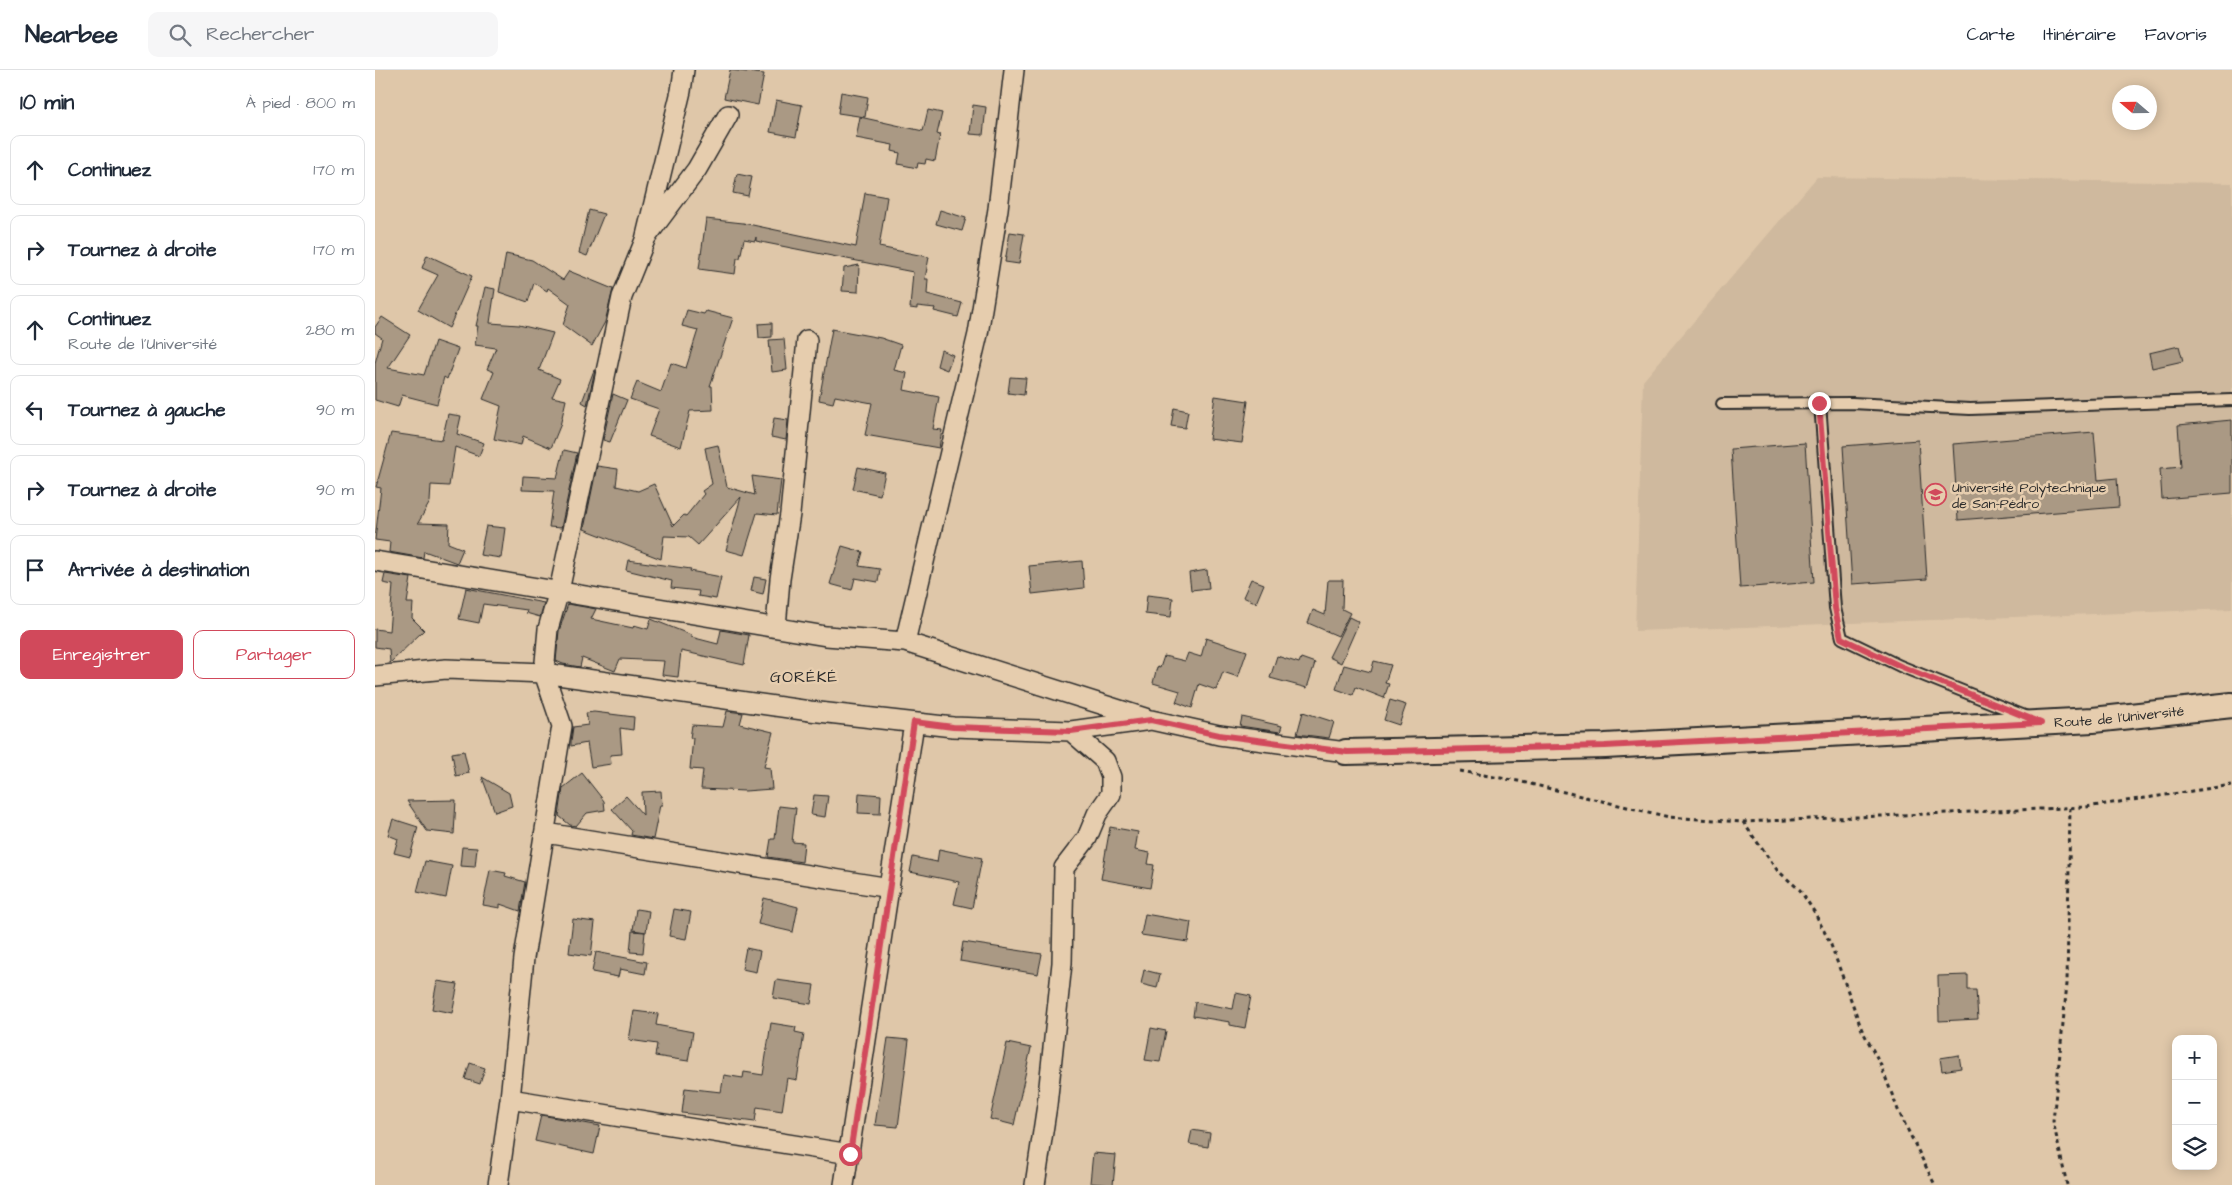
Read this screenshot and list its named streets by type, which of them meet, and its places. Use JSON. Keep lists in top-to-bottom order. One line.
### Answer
{"streets":{"street":["Route de l'Université"]},"districts":["GORÉKÉ"],"places":{"school or university":["Université Polytechnique de San-Pédro"]},"north":"left","page":{"header":"Nearbee","search":"Rechercher","nav":["Carte","Itinéraire","Favoris"],"heading":["10 min","À pied · 800 m"],"list":[["Continuez","170 m"],["Tournez à droite","170 m"],["Continuez","Route de l'Université","280 m"],["Tournez à gauche","90 m"],["Tournez à droite","90 m"],"Arrivée à destination"],"buttons":["Enregistrer","Partager"],"map_buttons":["+","−"]}}
